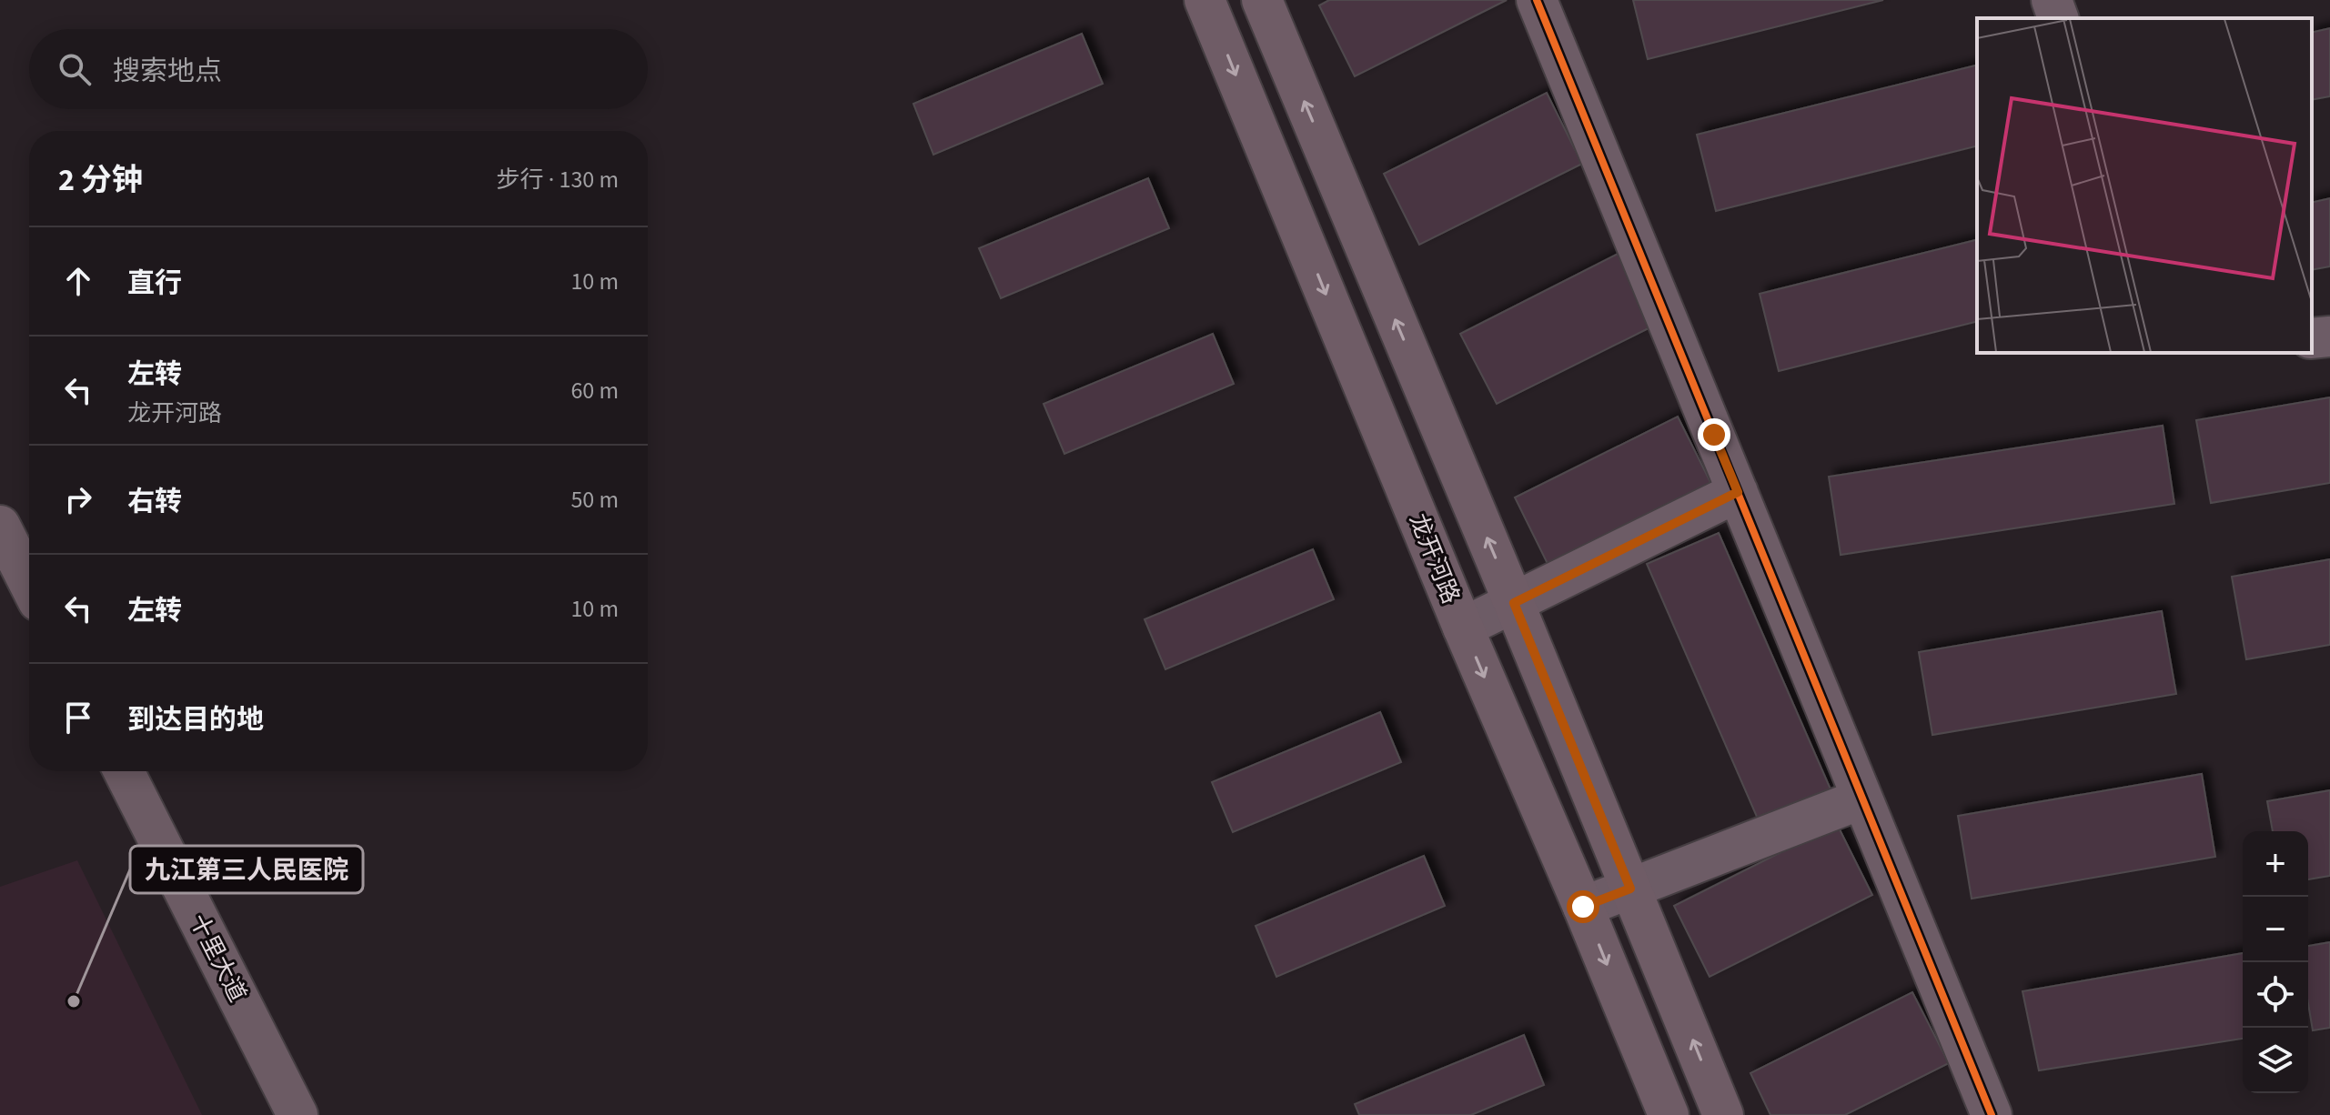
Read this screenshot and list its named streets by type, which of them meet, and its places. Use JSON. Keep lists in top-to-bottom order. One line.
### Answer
{"streets":{"highway":["十里大道"],"main road":["龙开河路"]},"places":["九江第三人民医院"],"page":{"search":"搜索地点","heading":["2 分钟","步行 · 130 m"],"list":[["直行","10 m"],["左转","龙开河路","60 m"],["右转","50 m"],["左转","10 m"],"到达目的地"],"map_buttons":["+","−"]}}
